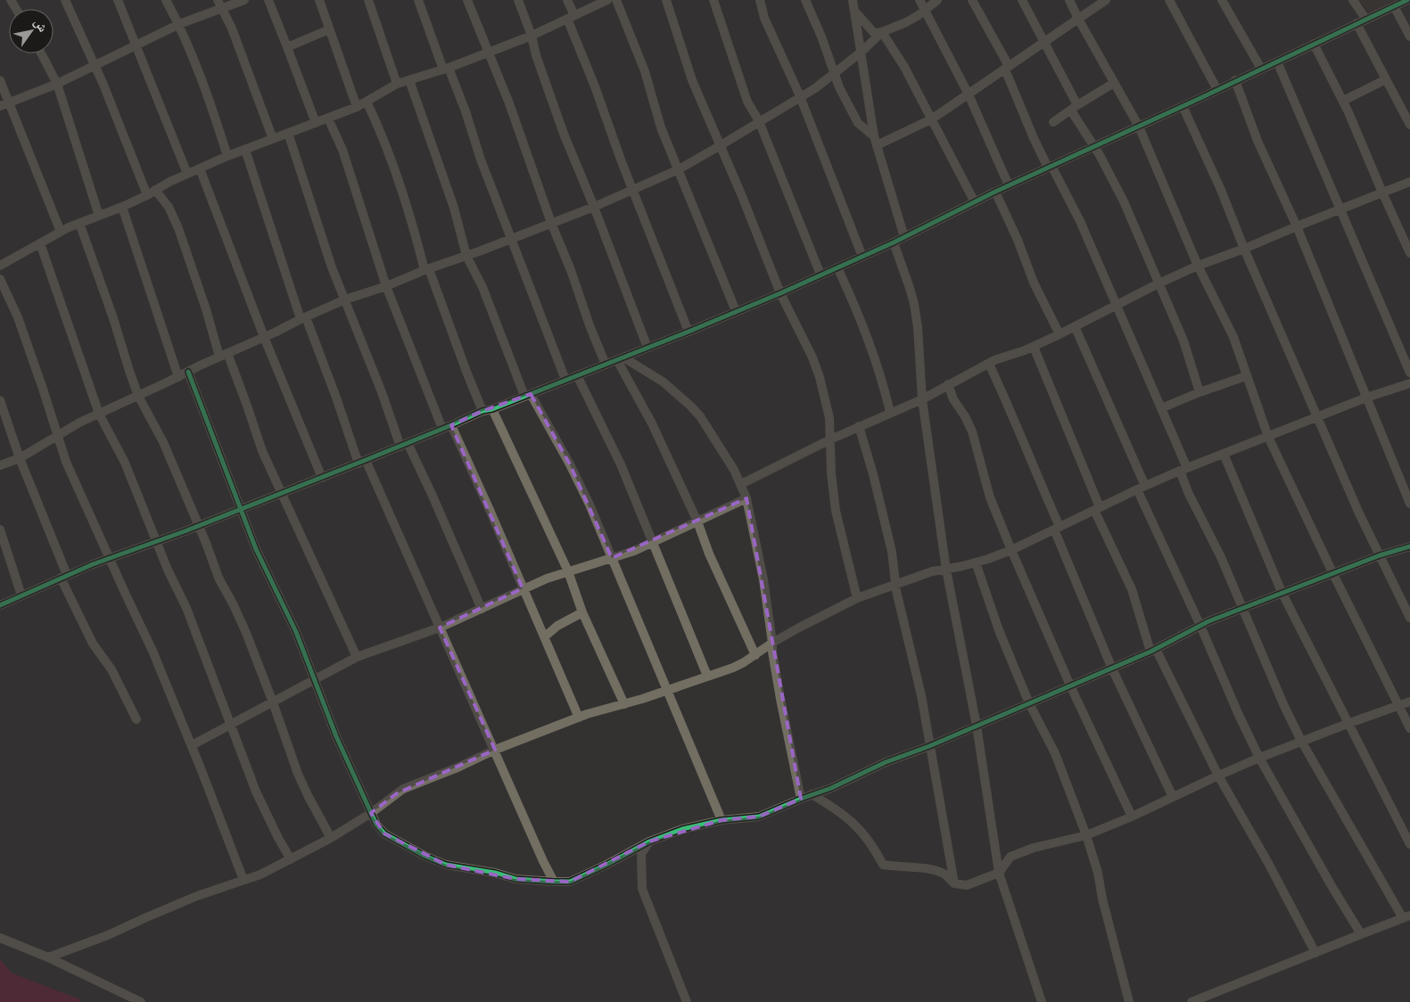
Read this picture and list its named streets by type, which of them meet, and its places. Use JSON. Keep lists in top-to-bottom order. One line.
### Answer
{"north":"top right"}
